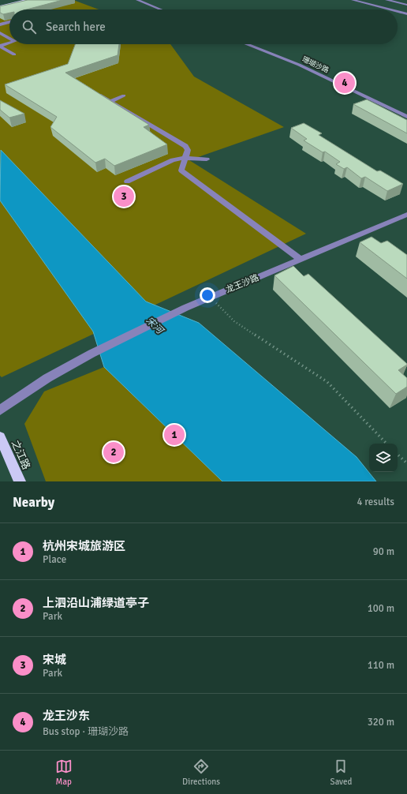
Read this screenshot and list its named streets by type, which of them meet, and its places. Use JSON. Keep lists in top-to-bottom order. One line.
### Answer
{"streets":{"main road":["之江路"],"street":["珊瑚沙路","龙王沙路"]},"water":["宋河"],"page":{"search":"Search here","pins":["4","3","1","2"],"heading":["Nearby","4 results"],"list":[{"mark":"1","name":"杭州宋城旅游区","note":"Place","value":"90 m"},{"mark":"2","name":"上泗沿山浦绿道亭子","note":"Park","value":"100 m"},{"mark":"3","name":"宋城","note":"Park","value":"110 m"},{"mark":"4","name":"龙王沙东","note":"Bus stop · 珊瑚沙路","value":"320 m"}],"nav":["Map","Directions","Saved"]}}
